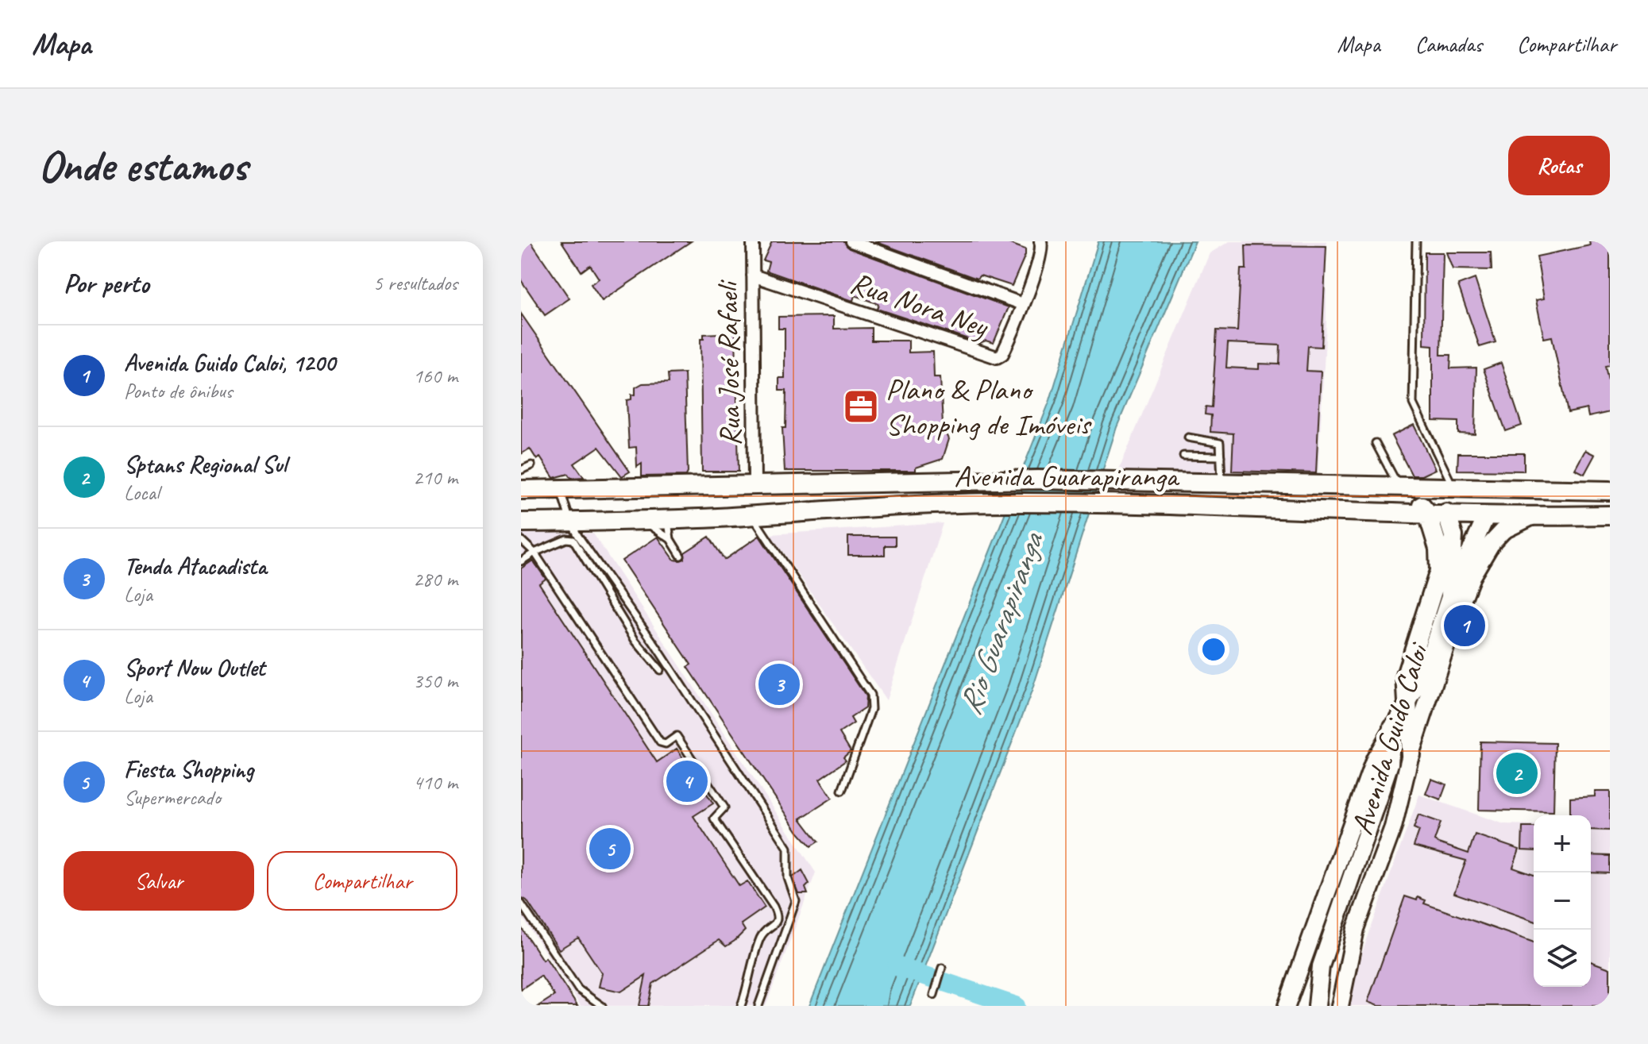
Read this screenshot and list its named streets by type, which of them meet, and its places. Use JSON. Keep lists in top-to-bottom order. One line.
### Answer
{"streets":{"main road":["Avenida Guarapiranga","Avenida Guido Caloi"],"street":["Rua Nora Ney","Rua José Rafaeli"]},"crossings":[["Rua Nora Ney","Rua José Rafaeli"],["Rua José Rafaeli","Avenida Guarapiranga"],["Avenida Guarapiranga","Avenida Guido Caloi"]],"water":["Rio Guarapiranga"],"places":{"office":["Plano & Plano Shopping de Imóveis"]},"page":{"header":"Mapa","nav":["Mapa","Camadas","Compartilhar"],"buttons":["Rotas",["Salvar","Compartilhar"]],"title":"Onde estamos","heading":["Por perto","5 resultados"],"list":[{"mark":"1","name":"Avenida Guido Caloi, 1200","note":"Ponto de ônibus","value":"160 m"},{"mark":"2","name":"Sptans Regional Sul","note":"Local","value":"210 m"},{"mark":"3","name":"Tenda Atacadista","note":"Loja","value":"280 m"},{"mark":"4","name":"Sport Now Outlet","note":"Loja","value":"350 m"},{"mark":"5","name":"Fiesta Shopping","note":"Supermercado","value":"410 m"}],"pins":["1","3","2","4","5"],"map_buttons":["+","−"]}}
